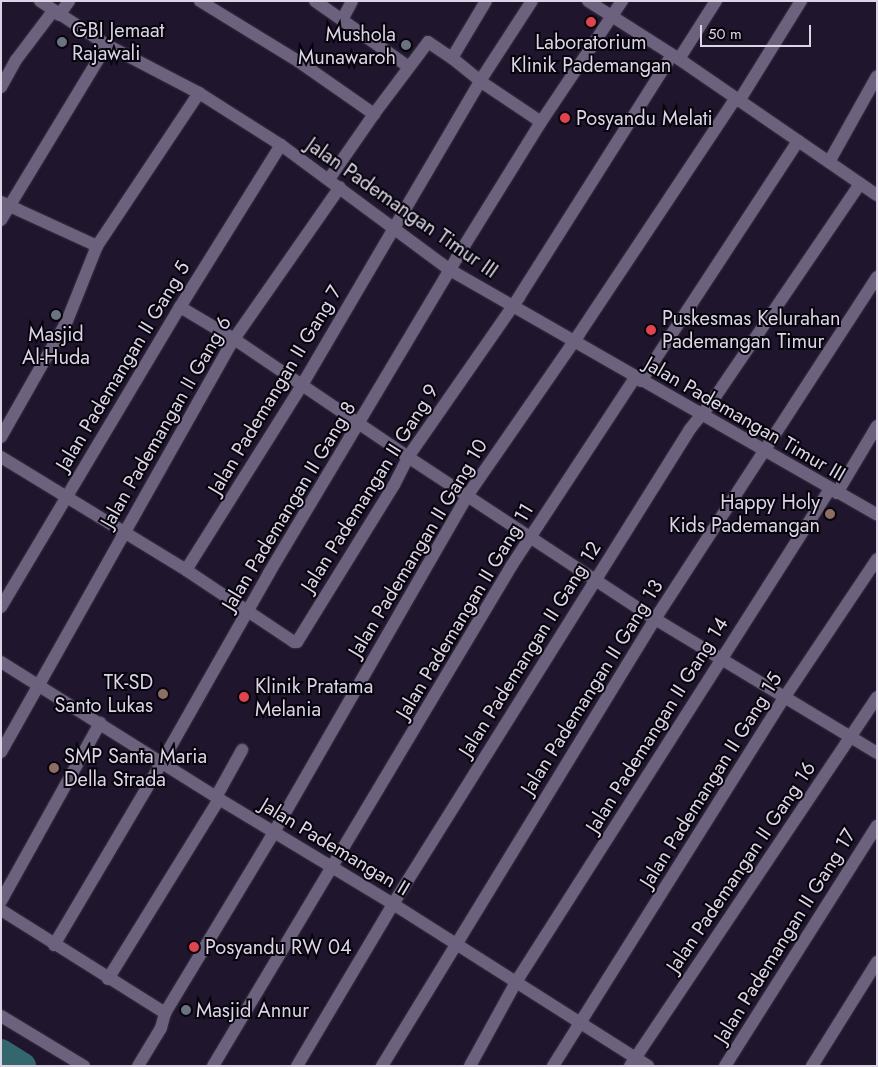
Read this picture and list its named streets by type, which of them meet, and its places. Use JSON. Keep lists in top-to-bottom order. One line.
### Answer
{"streets":{"street":["Jalan Pademangan Timur III","Jalan Pademangan II Gang 5","Jalan Pademangan II Gang 7","Jalan Pademangan II Gang 6","Jalan Pademangan II Gang 9","Jalan Pademangan II Gang 8","Jalan Pademangan II Gang 10","Jalan Pademangan II Gang 11","Jalan Pademangan II Gang 12","Jalan Pademangan II Gang 13","Jalan Pademangan II Gang 14","Jalan Pademangan II Gang 15","Jalan Pademangan II","Jalan Pademangan II Gang 16","Jalan Pademangan II Gang 17"]},"crossings":[["Jalan Pademangan Timur III","Jalan Pademangan II Gang 5"],["Jalan Pademangan Timur III","Jalan Pademangan II Gang 7"],["Jalan Pademangan Timur III","Jalan Pademangan II Gang 6"],["Jalan Pademangan Timur III","Jalan Pademangan II Gang 9"],["Jalan Pademangan Timur III","Jalan Pademangan II Gang 8"],["Jalan Pademangan Timur III","Jalan Pademangan II Gang 10"],["Jalan Pademangan Timur III","Jalan Pademangan II Gang 11"],["Jalan Pademangan Timur III","Jalan Pademangan II Gang 12"],["Jalan Pademangan Timur III","Jalan Pademangan II Gang 13"],["Jalan Pademangan Timur III","Jalan Pademangan II Gang 14"],["Jalan Pademangan II Gang 6","Jalan Pademangan II"],["Jalan Pademangan II Gang 9","Jalan Pademangan II Gang 8"],["Jalan Pademangan II Gang 8","Jalan Pademangan II"],["Jalan Pademangan II Gang 10","Jalan Pademangan II"],["Jalan Pademangan II Gang 11","Jalan Pademangan II"],["Jalan Pademangan II Gang 12","Jalan Pademangan II"],["Jalan Pademangan II Gang 13","Jalan Pademangan II"],["Jalan Pademangan II Gang 14","Jalan Pademangan II"],["Jalan Pademangan II Gang 15","Jalan Pademangan II"],["Jalan Pademangan II","Jalan Pademangan II Gang 16"]],"places":["Laboratorium Klinik Pademangan","GBI Jemaat Rajawali","Mushola Munawaroh","Posyandu Melati","Masjid Al-Huda","Puskesmas Kelurahan Pademangan Timur","Happy Holy Kids Pademangan","TK-SD Santo Lukas","Klinik Pratama Melania","SMP Santa Maria Della Strada","Posyandu RW 04","Masjid Annur"],"scale_bar":"50 m"}
